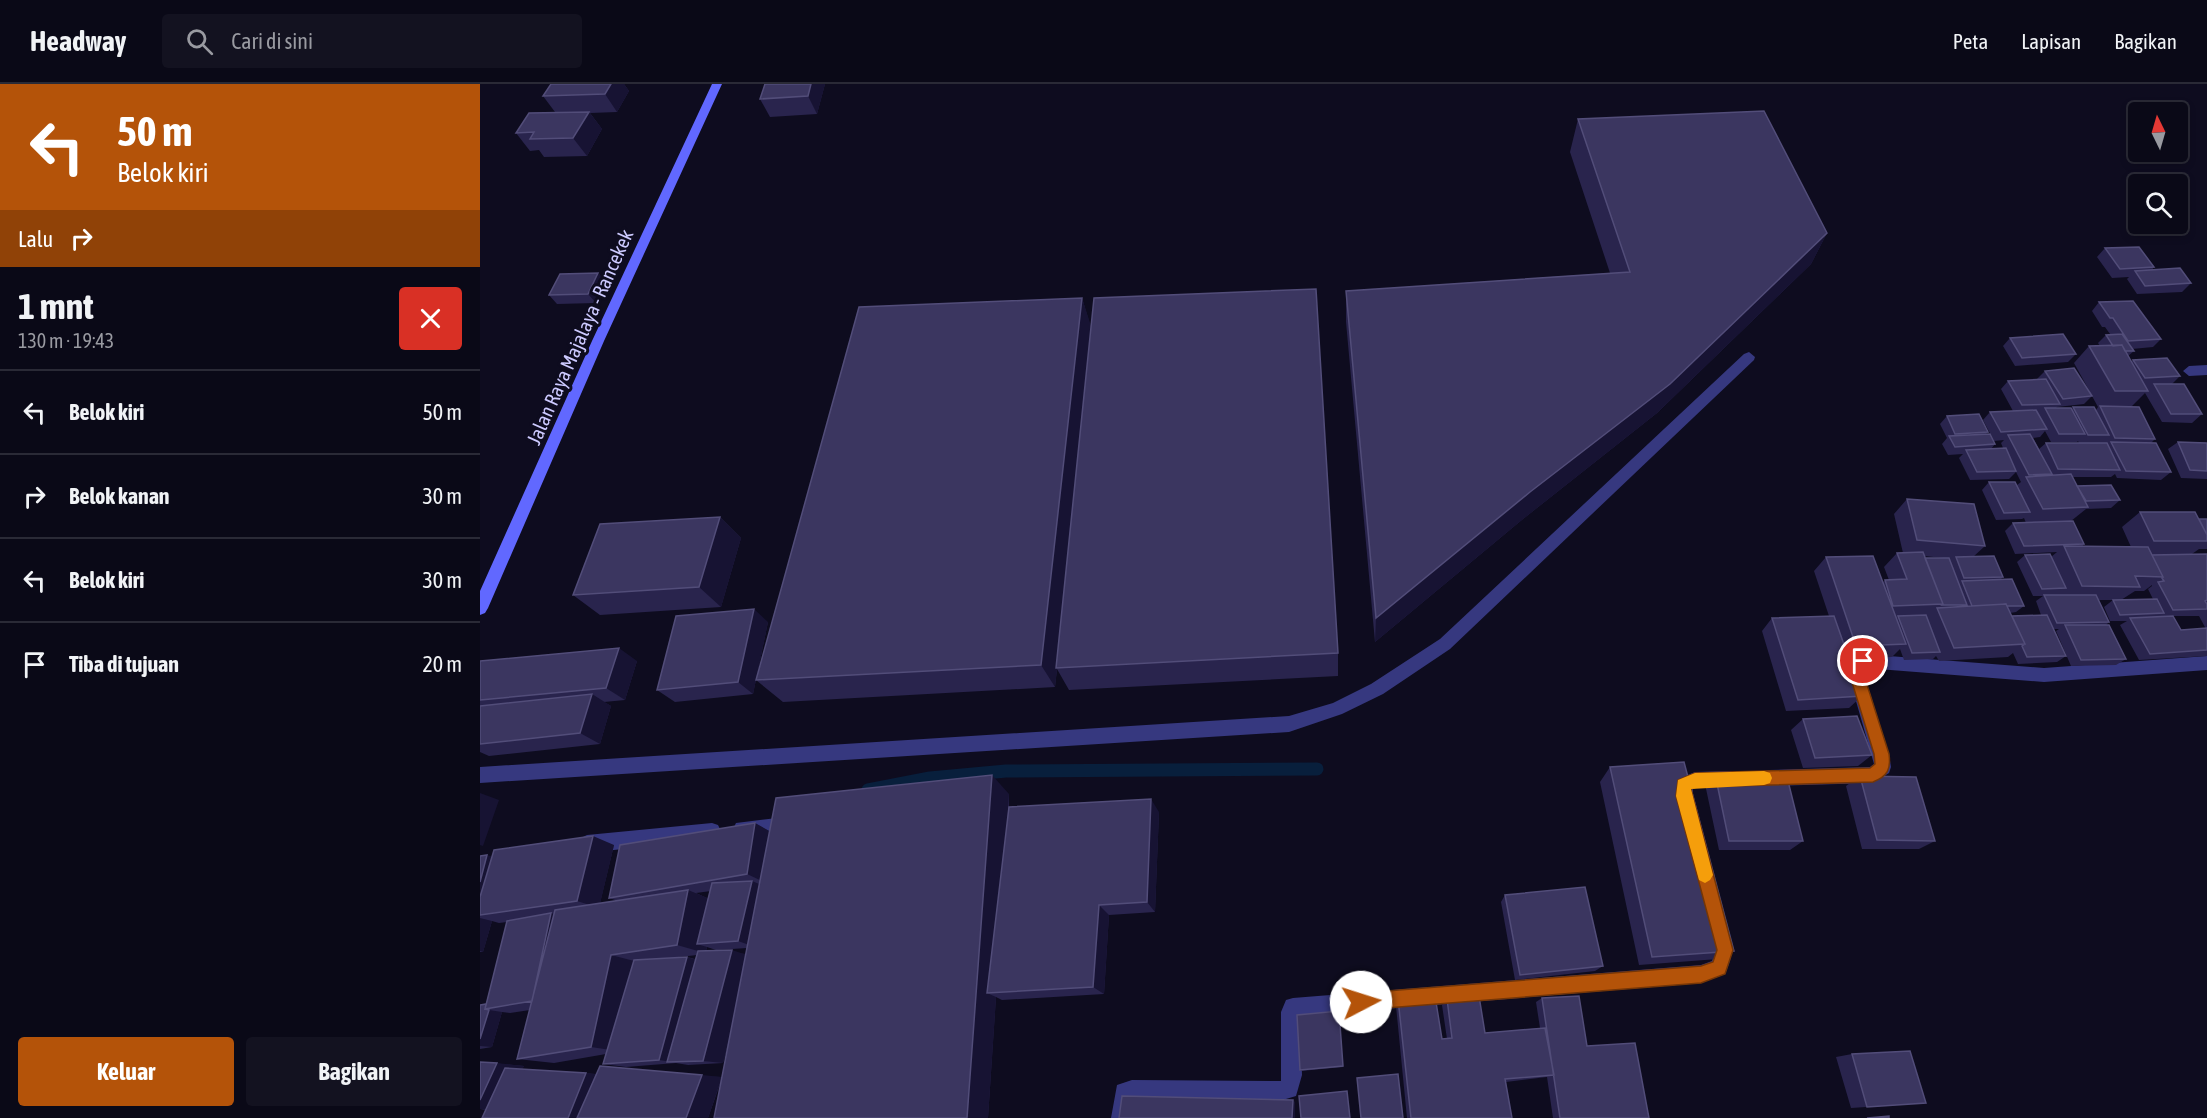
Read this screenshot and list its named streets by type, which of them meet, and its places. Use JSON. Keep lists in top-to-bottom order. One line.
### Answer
{"streets":{"main road":["Jalan Raya Majalaya - Rancekek"]},"north":"top","page":{"header":"Headway","search":"Cari di sini","nav":["Peta","Lapisan","Bagikan"],"turn":["50 m","Belok kiri"],"then":"Lalu","heading":["1 mnt","130 m · 19:43"],"list":[{"name":"Belok kiri","value":"50 m"},{"name":"Belok kanan","value":"30 m"},{"name":"Belok kiri","value":"30 m"},{"name":"Tiba di tujuan","value":"20 m"}],"buttons":["Keluar","Bagikan"]}}
